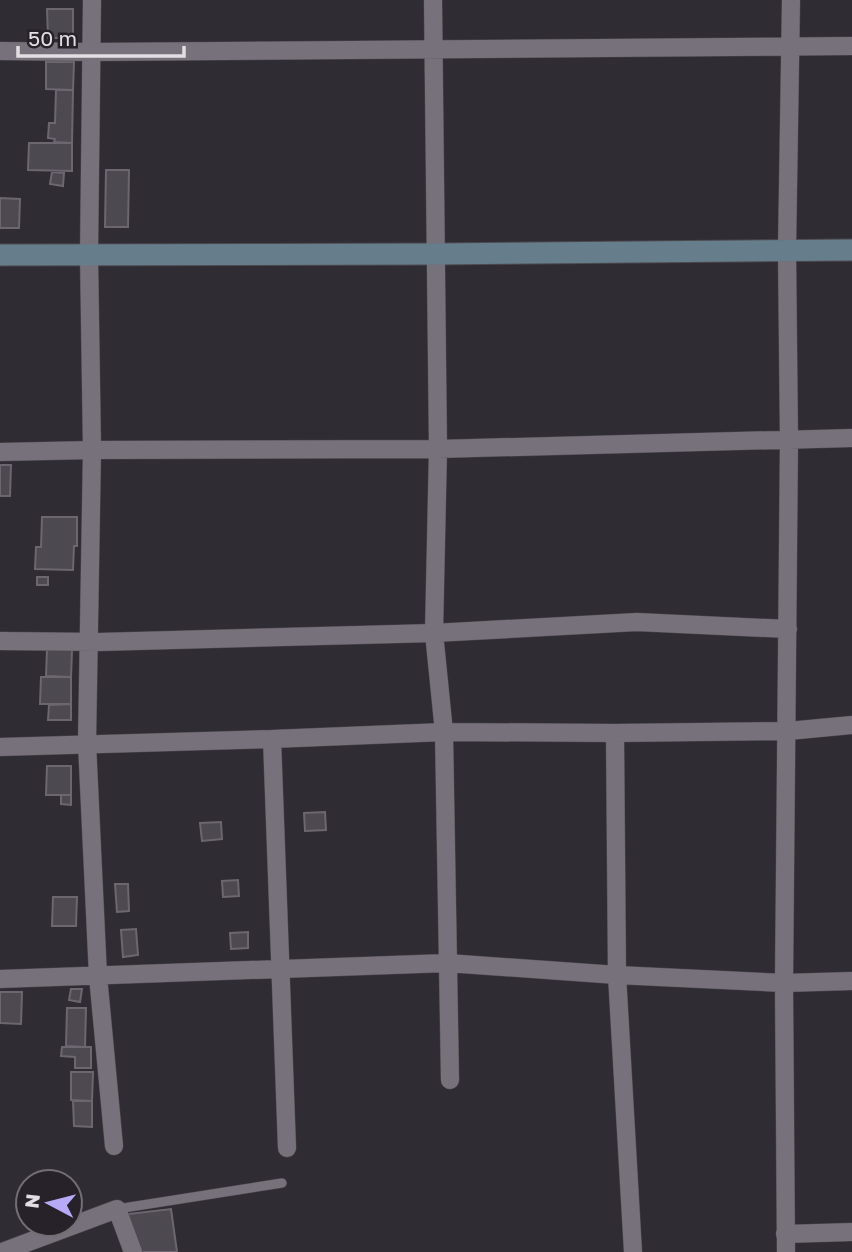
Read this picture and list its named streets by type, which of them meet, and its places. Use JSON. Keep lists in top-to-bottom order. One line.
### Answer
{"scale_bar":"50 m","north":"left"}
